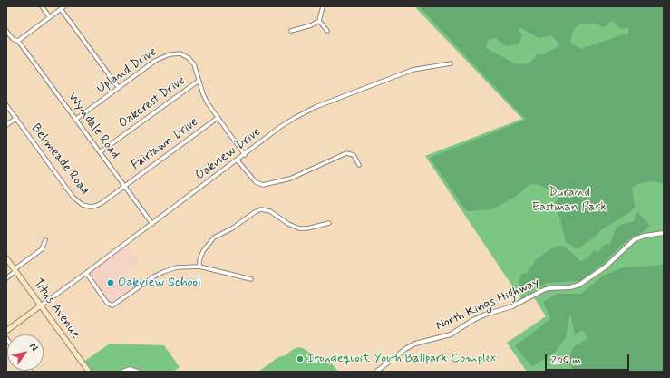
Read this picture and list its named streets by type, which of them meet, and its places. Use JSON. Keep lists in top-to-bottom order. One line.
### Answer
{"streets":{"main road":["Titus Avenue"],"street":["Upland Drive","Oakcrest Drive","Wyndale Road","Fairlawn Drive","Oakview Drive","Belmeade Road","North Kings Highway"]},"crossings":[["Upland Drive","Oakcrest Drive"],["Upland Drive","Wyndale Road"],["Upland Drive","Fairlawn Drive"],["Upland Drive","Oakview Drive"],["Oakcrest Drive","Wyndale Road"],["Wyndale Road","Fairlawn Drive"],["Wyndale Road","Oakview Drive"],["Wyndale Road","Belmeade Road"],["Fairlawn Drive","Belmeade Road"],["Oakview Drive","Titus Avenue"]],"parks":["Durand Eastman Park"],"places":["Oakview School","Irondequoit Youth Ballpark Complex"],"scale_bar":"200 m","north":"top right"}
